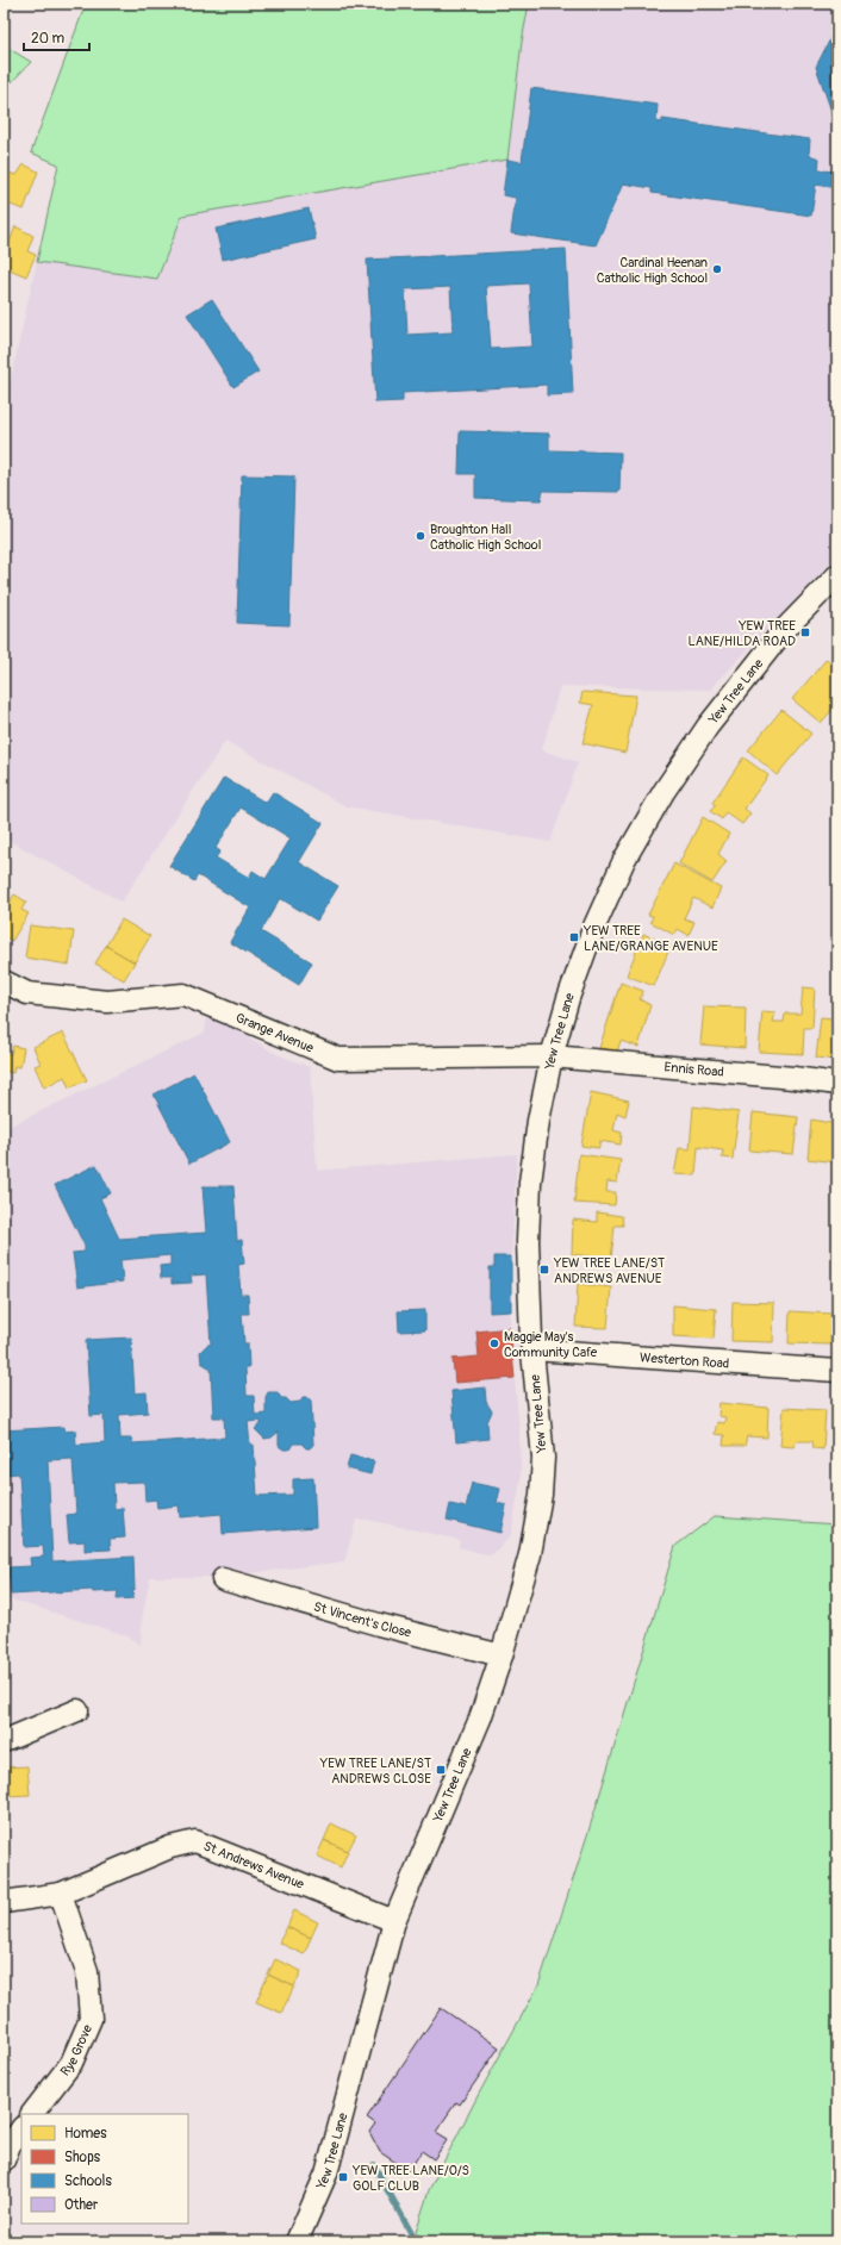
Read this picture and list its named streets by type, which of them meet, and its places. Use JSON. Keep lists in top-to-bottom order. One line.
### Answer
{"streets":{"street":["Yew Tree Lane","Grange Avenue","Ennis Road","Westerton Road","St Vincent's Close","St Andrews Avenue","Rye Grove"]},"crossings":[["Yew Tree Lane","Grange Avenue"],["Yew Tree Lane","Ennis Road"],["Yew Tree Lane","Westerton Road"],["Yew Tree Lane","St Vincent's Close"],["Yew Tree Lane","St Andrews Avenue"],["Grange Avenue","Ennis Road"],["St Andrews Avenue","Rye Grove"]],"places":{"other":["Cardinal Heenan Catholic High School","Broughton Hall Catholic High School","Maggie May's Community Cafe"],"transit":["YEW TREE LANE/HILDA ROAD","YEW TREE LANE/GRANGE AVENUE","YEW TREE LANE/ST ANDREWS AVENUE","YEW TREE LANE/ST ANDREWS CLOSE","YEW TREE LANE/O/S GOLF CLUB"]},"legend":["Homes","Shops","Schools","Other"],"scale_bar":"20 m"}
